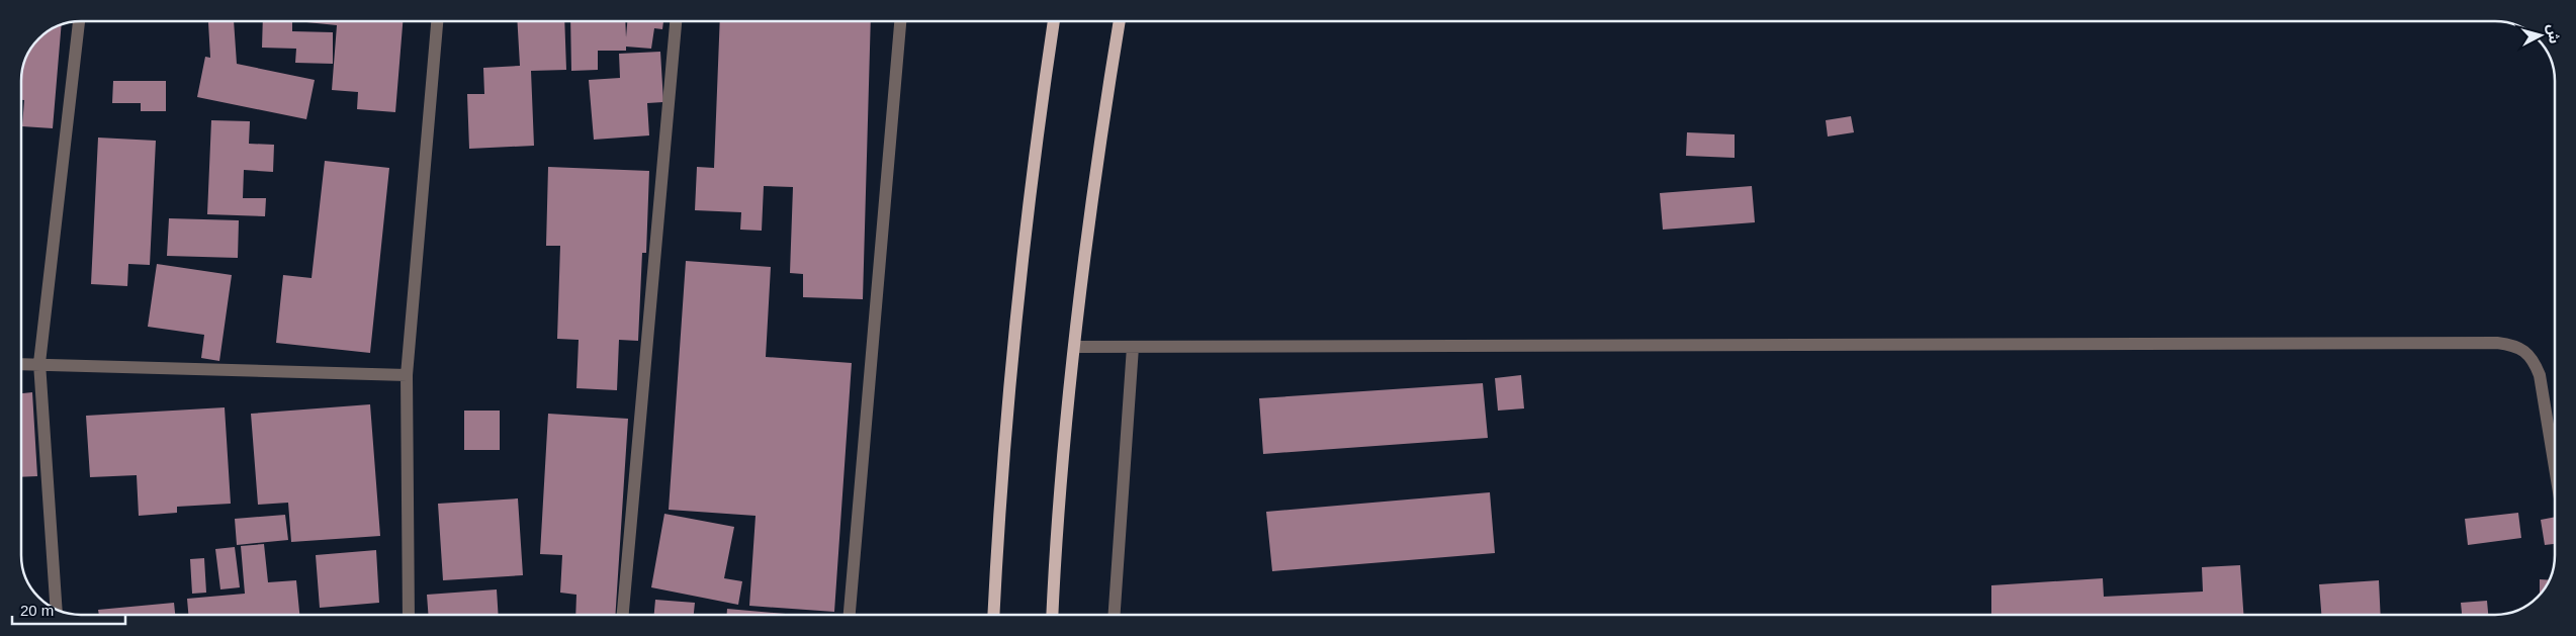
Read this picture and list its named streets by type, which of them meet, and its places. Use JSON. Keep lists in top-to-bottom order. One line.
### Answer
{"scale_bar":"20 m","north":"right"}
